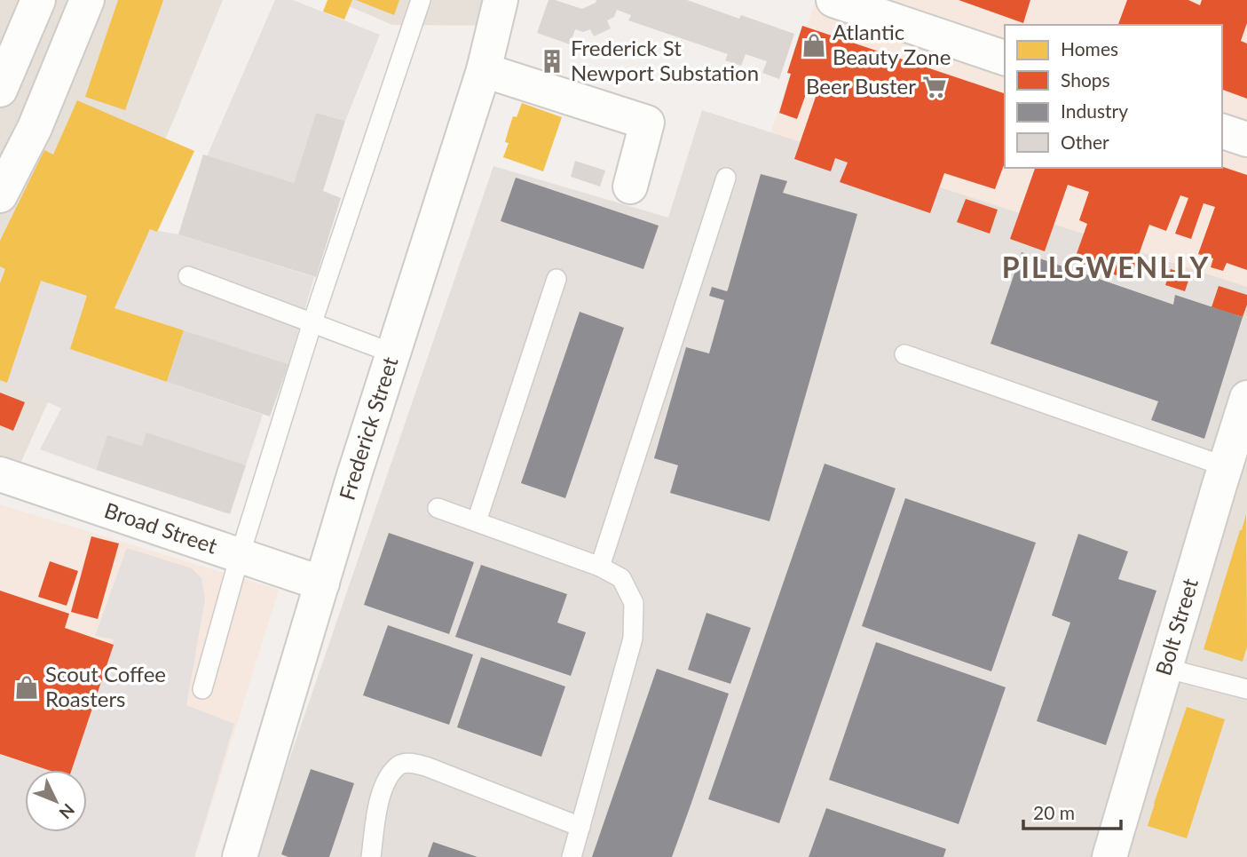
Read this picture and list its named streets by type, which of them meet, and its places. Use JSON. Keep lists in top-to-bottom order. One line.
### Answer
{"streets":{"street":["Frederick Street","Broad Street","Bolt Street"]},"crossings":[["Frederick Street","Broad Street"]],"districts":["PILLGWENLLY"],"places":{"shop":["Atlantic Beauty Zone","Scout Coffee Roasters"],"building":["Frederick St Newport Substation"],"supermarket":["Beer Buster"]},"legend":["Homes","Shops","Industry","Other"],"scale_bar":"20 m","north":"bottom right"}
